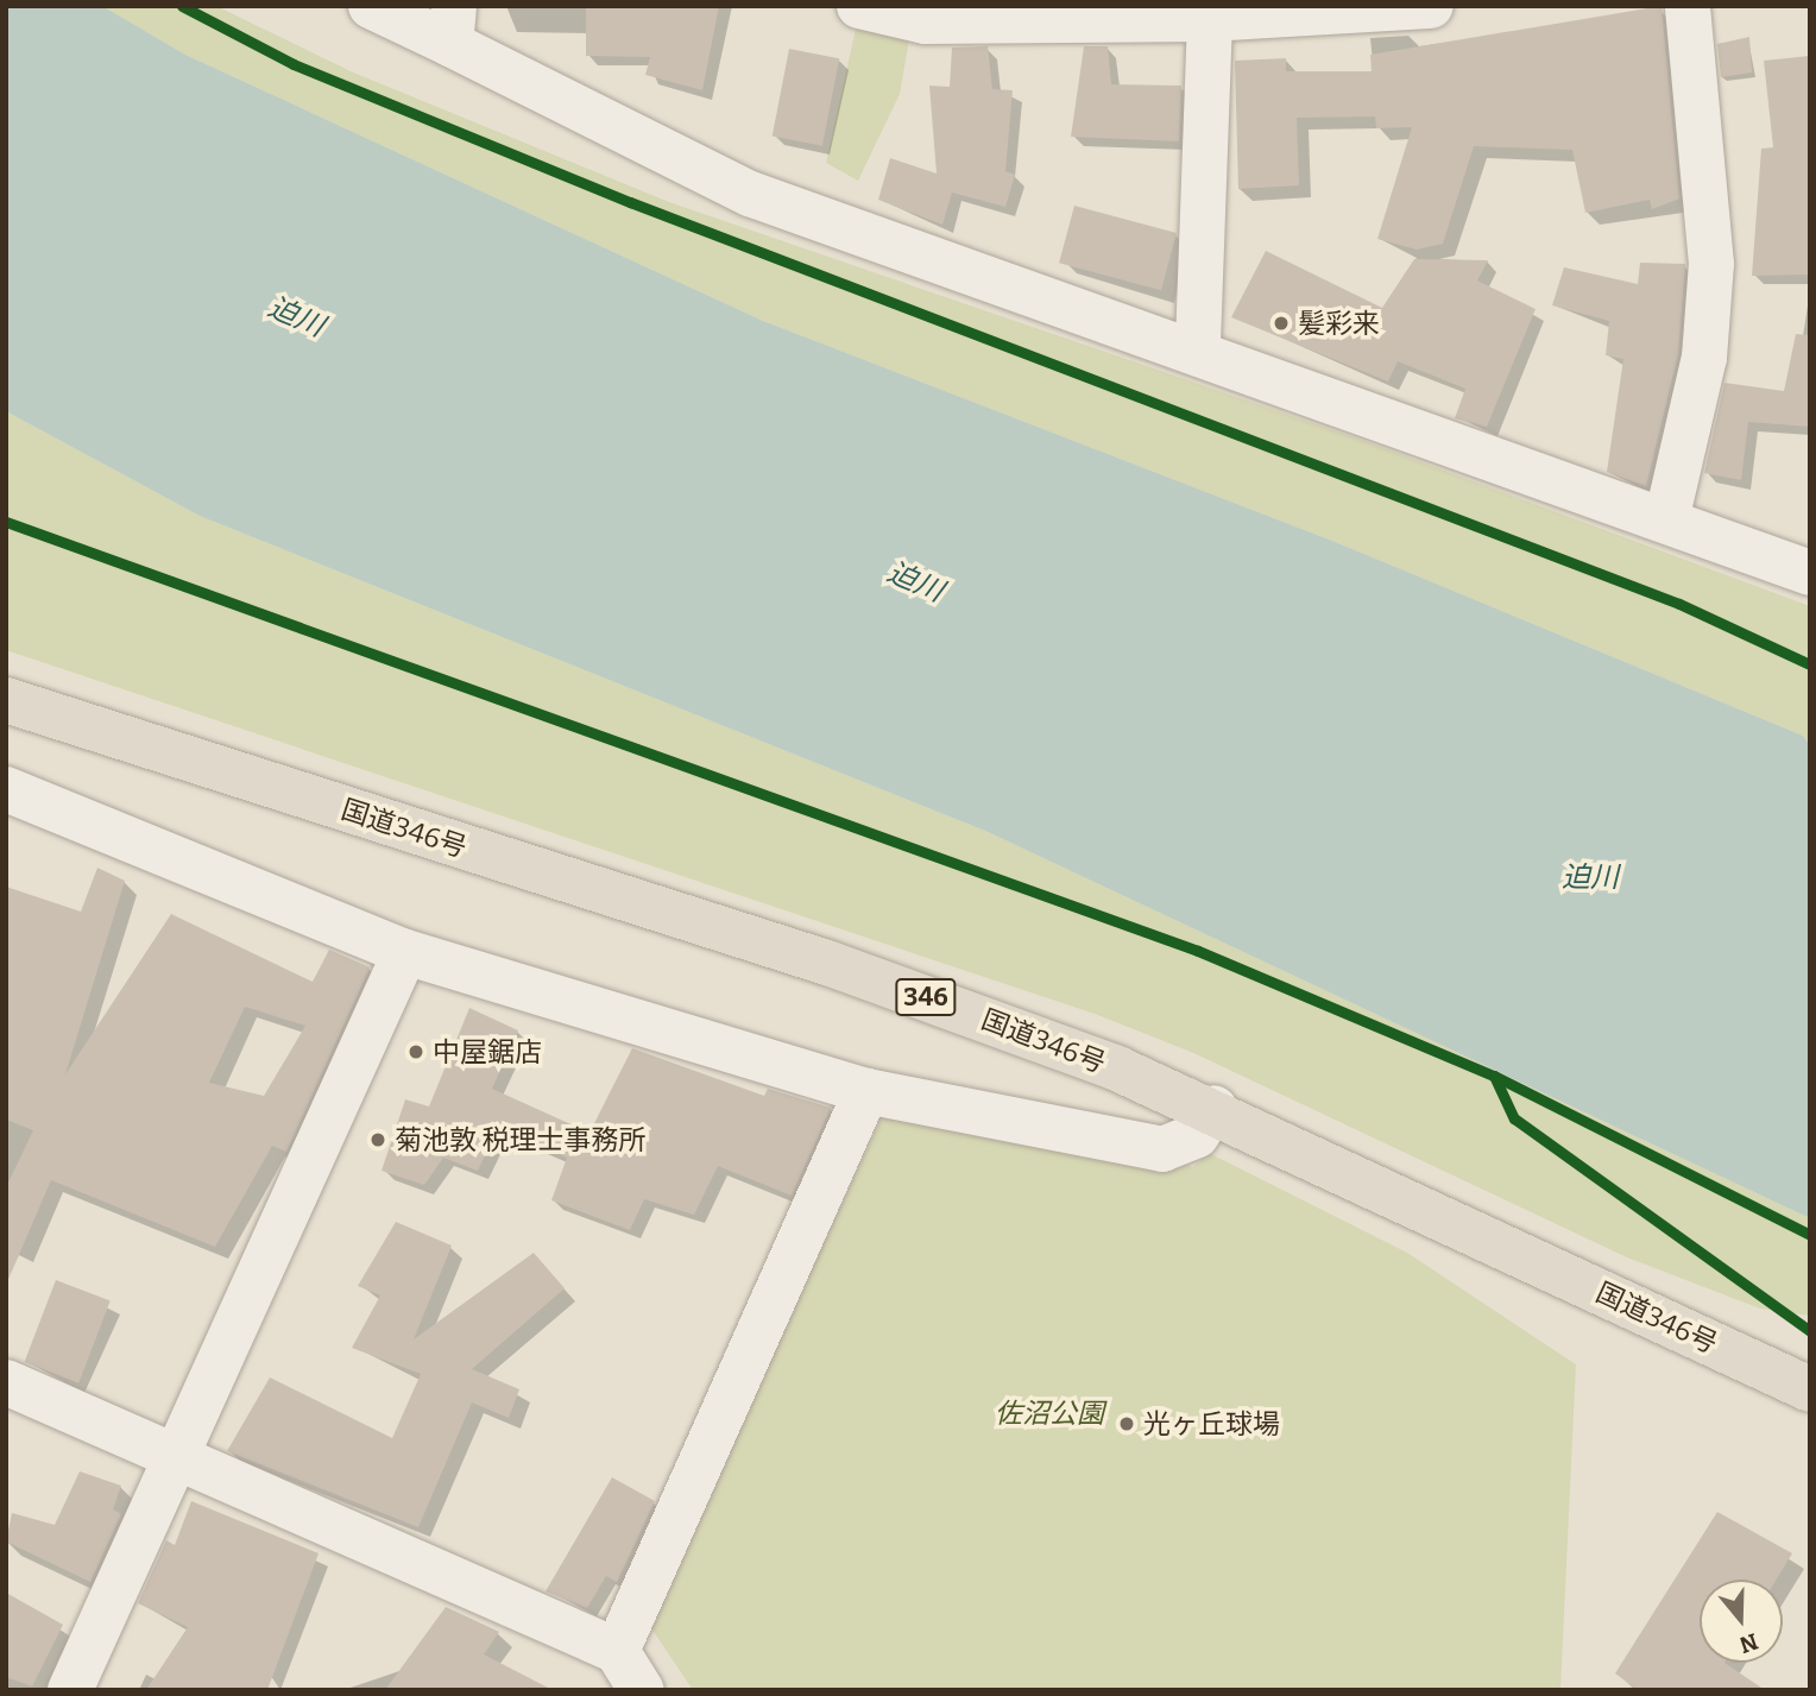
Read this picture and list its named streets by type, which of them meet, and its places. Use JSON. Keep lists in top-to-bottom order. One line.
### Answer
{"streets":{"highway":["国道346号","346"]},"water":["迫川"],"parks":["佐沼公園"],"places":["髪彩来","中屋鋸店","菊池敦 税理士事務所","光ヶ丘球場"],"north":"bottom"}
